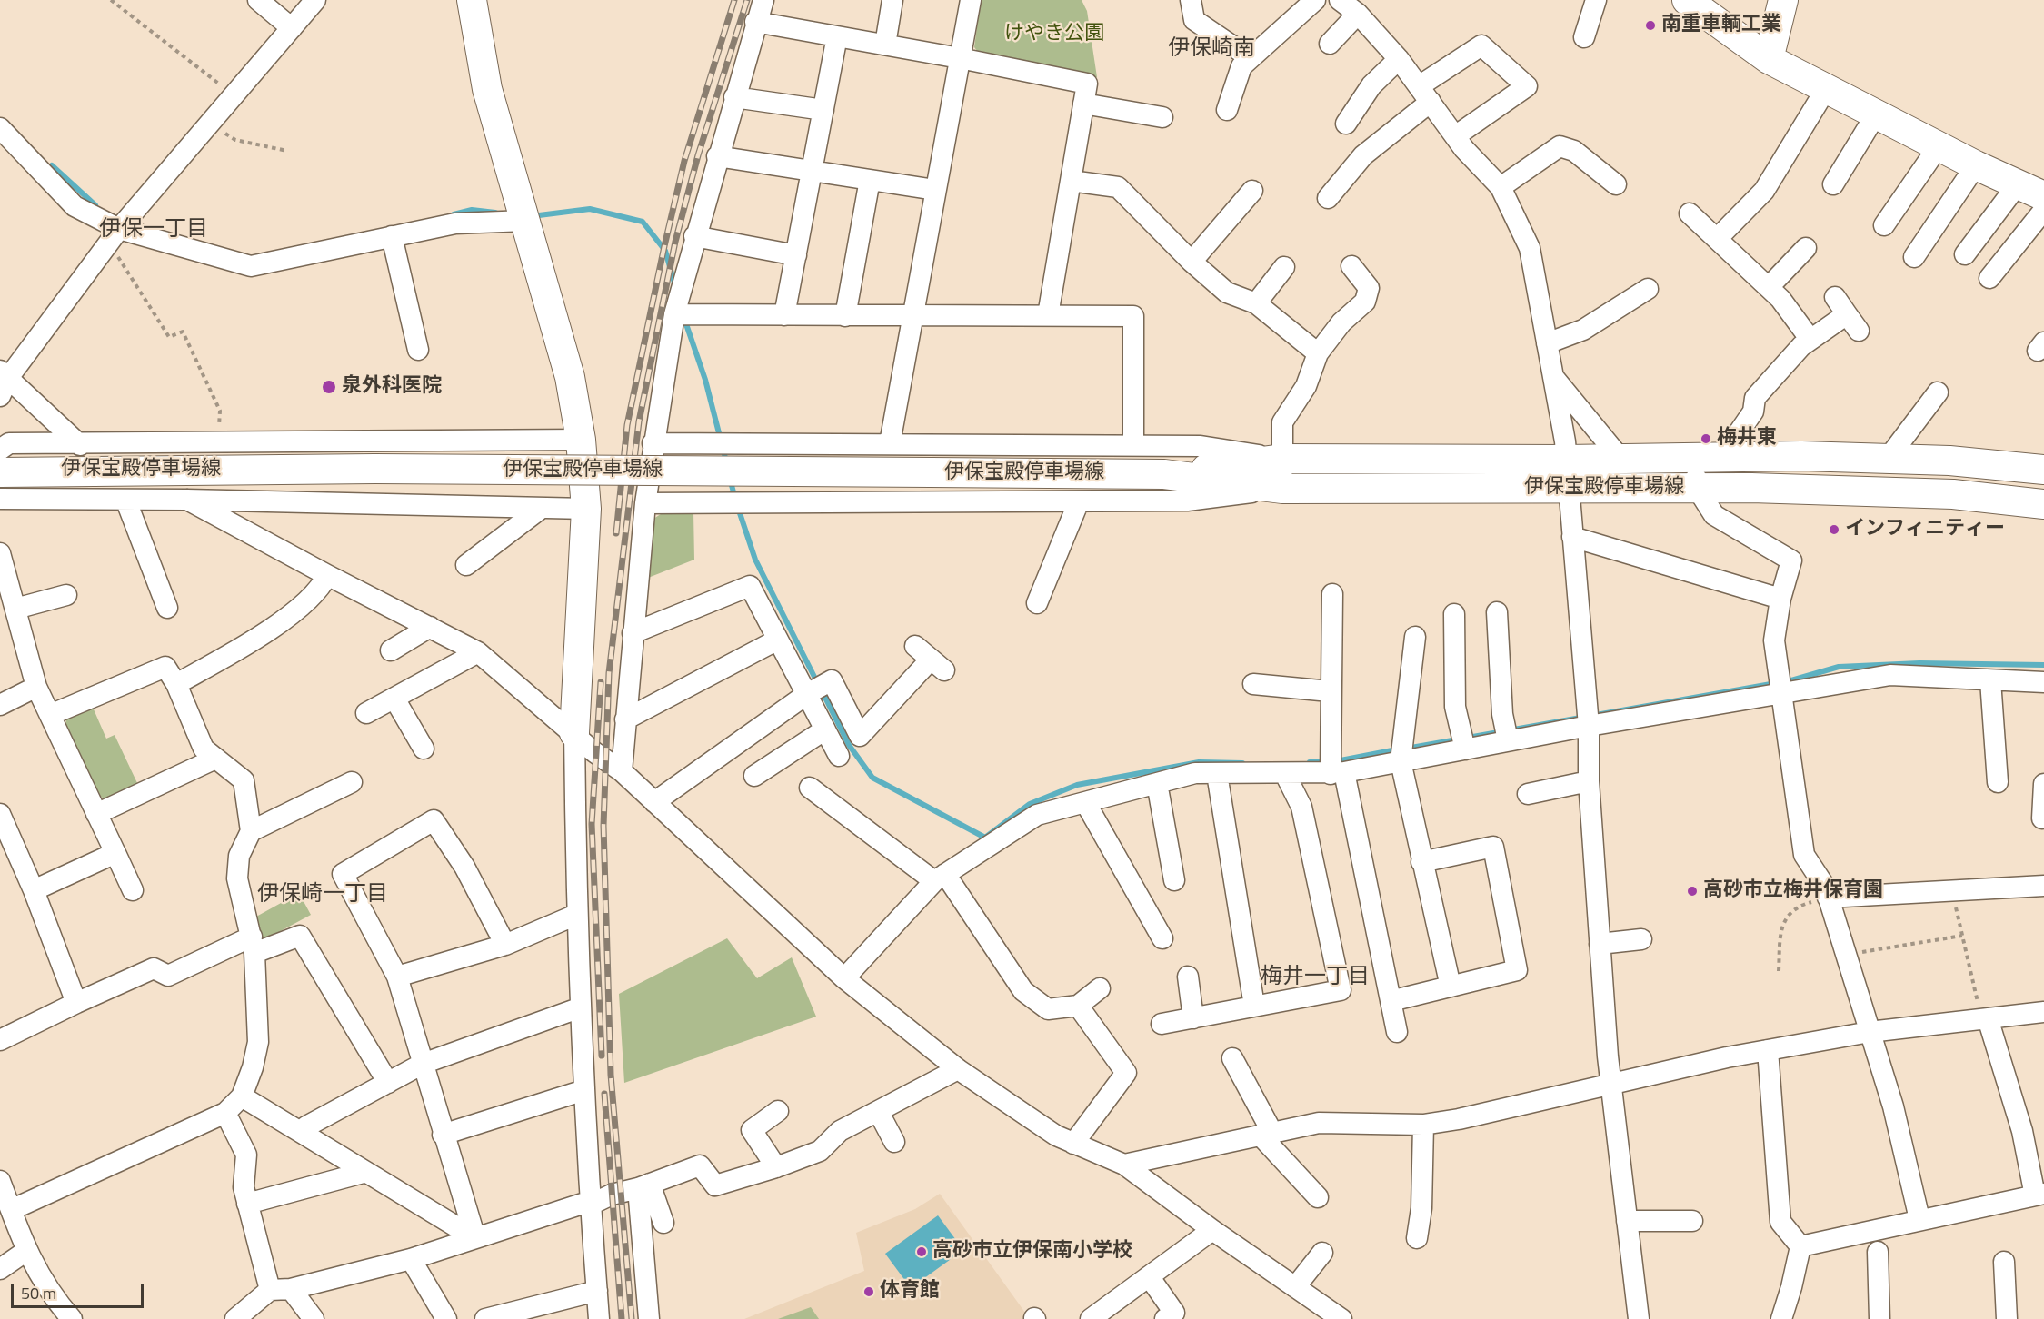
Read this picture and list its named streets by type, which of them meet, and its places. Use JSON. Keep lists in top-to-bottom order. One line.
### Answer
{"streets":{"main road":["伊保宝殿停車場線"]},"districts":["伊保崎南","伊保一丁目","伊保崎一丁目","梅井一丁目"],"parks":["けやき公園"],"places":["南重車輌工業","泉外科医院","梅井東","インフィニティー","高砂市立梅井保育園","高砂市立伊保南小学校","体育館"],"scale_bar":"50 m"}
